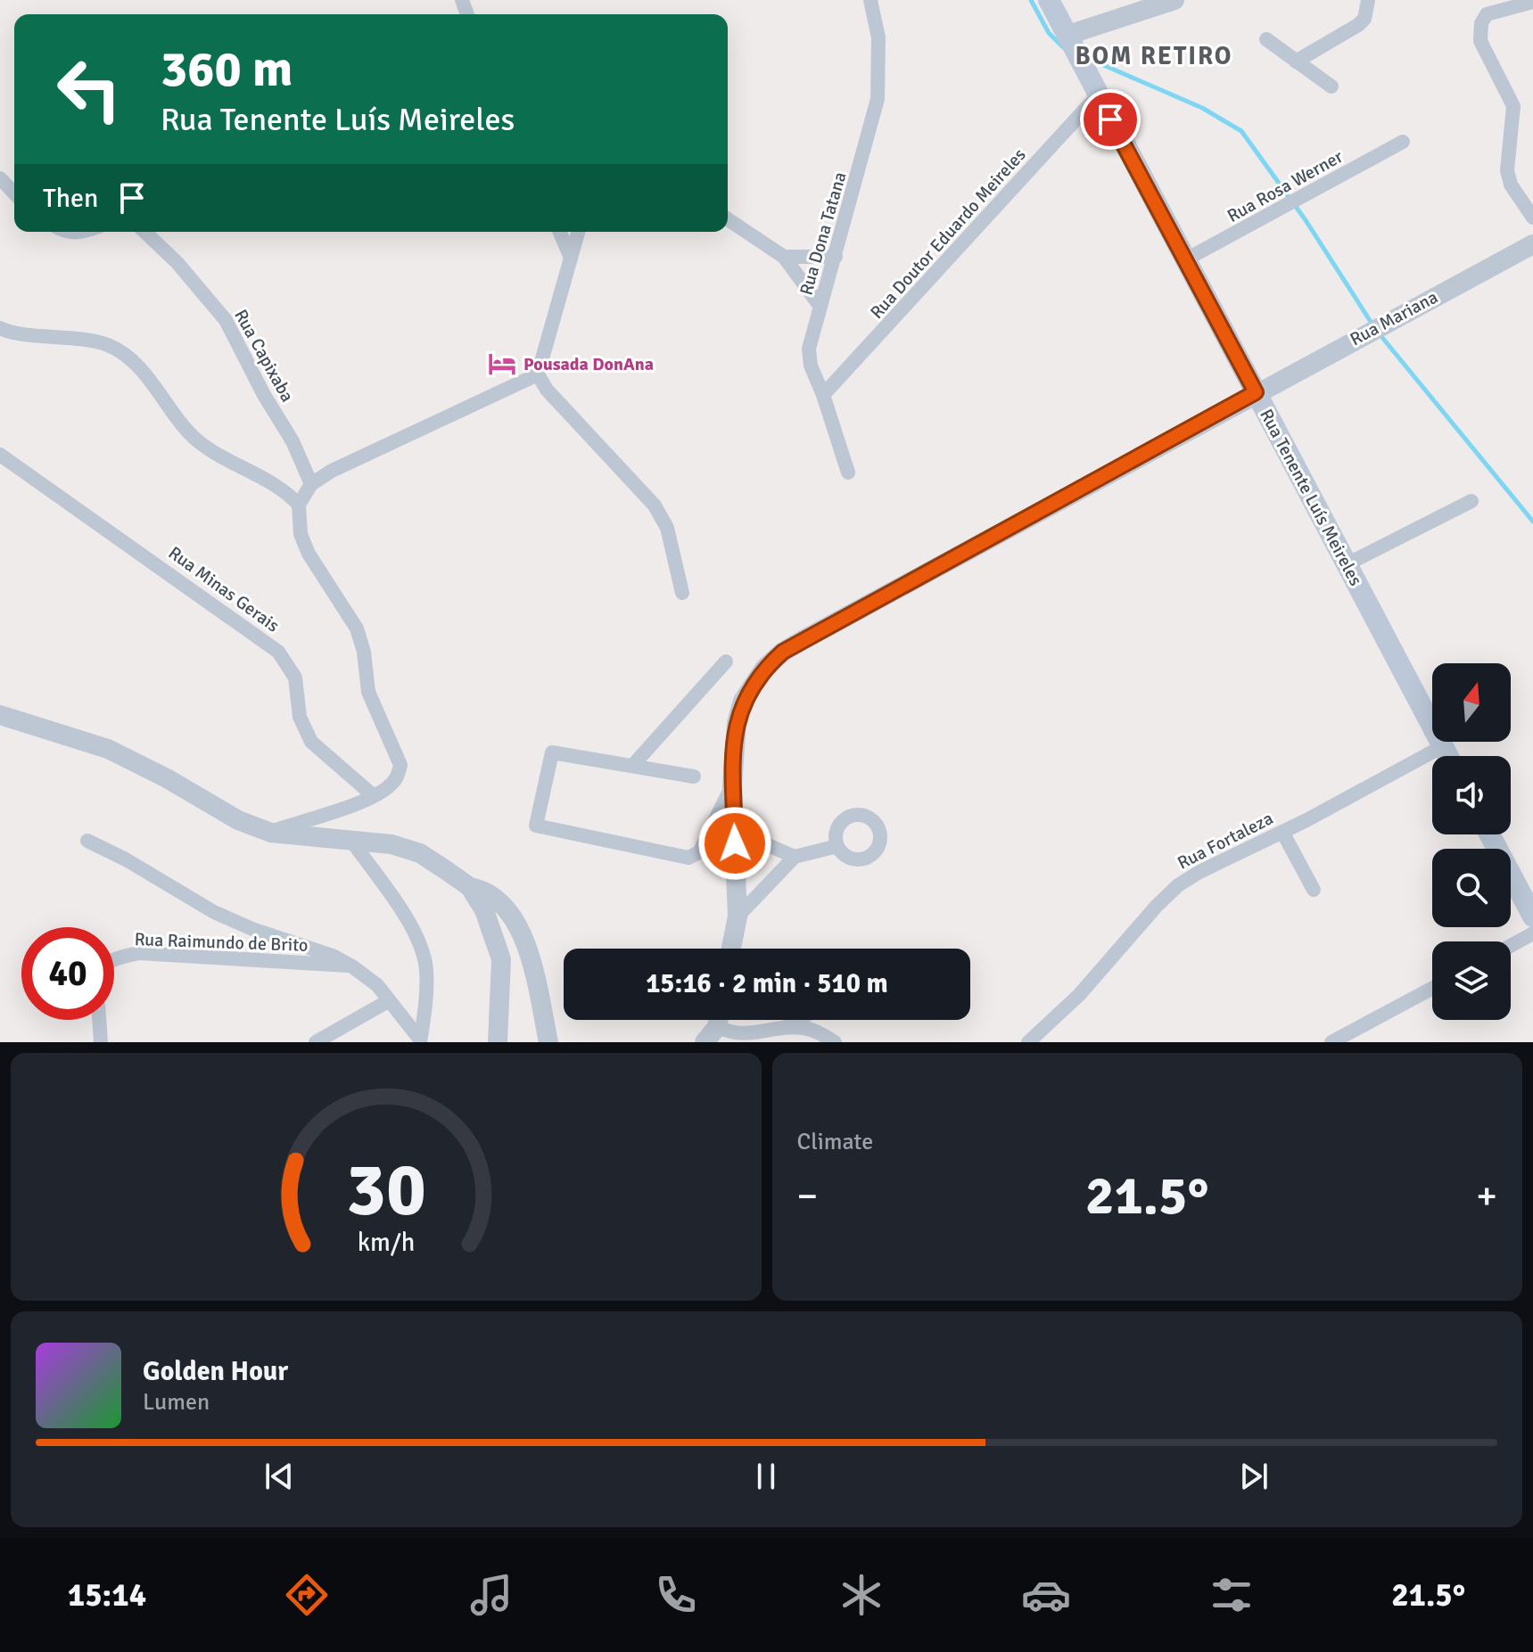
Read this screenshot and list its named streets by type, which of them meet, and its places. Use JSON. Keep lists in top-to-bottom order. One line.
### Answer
{"streets":{"main road":["Rua Tenente Luís Meireles"],"street":["Rua Rosa Werner","Rua Dona Tatana","Rua Doutor Eduardo Meireles","Rua Mariana","Rua Capixaba","Rua Minas Gerais","Rua Fortaleza","Rua Raimundo de Brito"]},"crossings":[["Rua Rosa Werner","Rua Tenente Luís Meireles"],["Rua Dona Tatana","Rua Doutor Eduardo Meireles"],["Rua Doutor Eduardo Meireles","Rua Tenente Luís Meireles"],["Rua Mariana","Rua Tenente Luís Meireles"],["Rua Tenente Luís Meireles","Rua Fortaleza"]],"districts":["BOM RETIRO"],"places":{"hotel":["Pousada DonAna"]},"north":"top","page":{"turn":["360 m","Rua Tenente Luís Meireles"],"then":"Then","limit":"40","trip":"15:16 · 2 min · 510 m","tile":"Climate","heat":["−","21.5°","+"],"song":["Golden Hour","Lumen"],"tabs":["15:14","21.5°"],"gauge":["30","km/h"]}}
